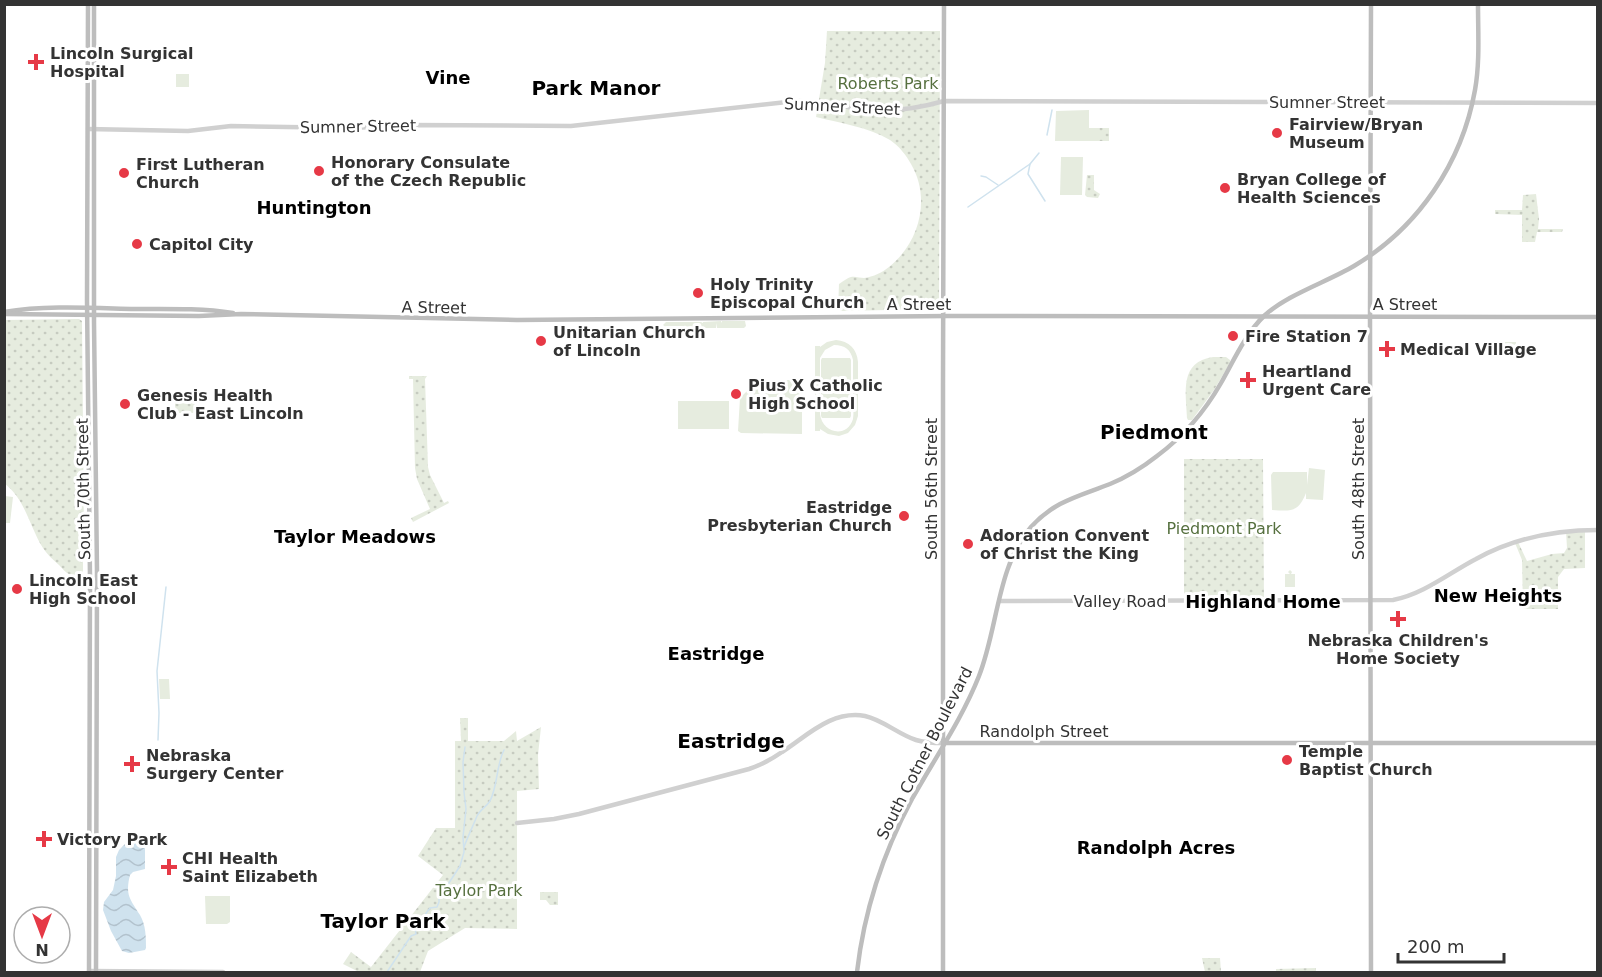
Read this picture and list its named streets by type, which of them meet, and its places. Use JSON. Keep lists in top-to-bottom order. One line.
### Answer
{"streets":{"main road":["A Street","South 70th Street","South 56th Street","South 48th Street","Randolph Street","South Cotner Boulevard"],"street":["Sumner Street","Valley Road"]},"crossings":[["Sumner Street","South 70th Street"],["Sumner Street","South 56th Street"],["Sumner Street","South 48th Street"],["Sumner Street","South Cotner Boulevard"],["A Street","South 70th Street"],["A Street","South 56th Street"],["A Street","South 48th Street"],["A Street","South Cotner Boulevard"],["South 56th Street","Randolph Street"],["South 56th Street","South Cotner Boulevard"],["South 48th Street","Valley Road"],["South 48th Street","Randolph Street"],["South 48th Street","South Cotner Boulevard"],["Valley Road","South Cotner Boulevard"],["Randolph Street","South Cotner Boulevard"]],"districts":["Vine","Park Manor","Huntington","Piedmont","Taylor Meadows","New Heights","Highland Home","Eastridge","Eastridge","Randolph Acres","Taylor Park"],"parks":["Roberts Park","Piedmont Park","Taylor Park"],"places":{"health":["Lincoln Surgical Hospital","Medical Village","Heartland Urgent Care","Nebraska Children's Home Society","Nebraska Surgery Center","Victory Park","CHI Health Saint Elizabeth"],"other":["Fairview/Bryan Museum","Honorary Consulate of the Czech Republic","First Lutheran Church","Bryan College of Health Sciences","Capitol City","Holy Trinity Episcopal Church","Fire Station 7","Unitarian Church of Lincoln","Pius X Catholic High School","Genesis Health Club - East Lincoln","Eastridge Presbyterian Church","Adoration Convent of Christ the King","Lincoln East High School","Temple Baptist Church"]},"scale_bar":"200 m","north":"bottom"}
